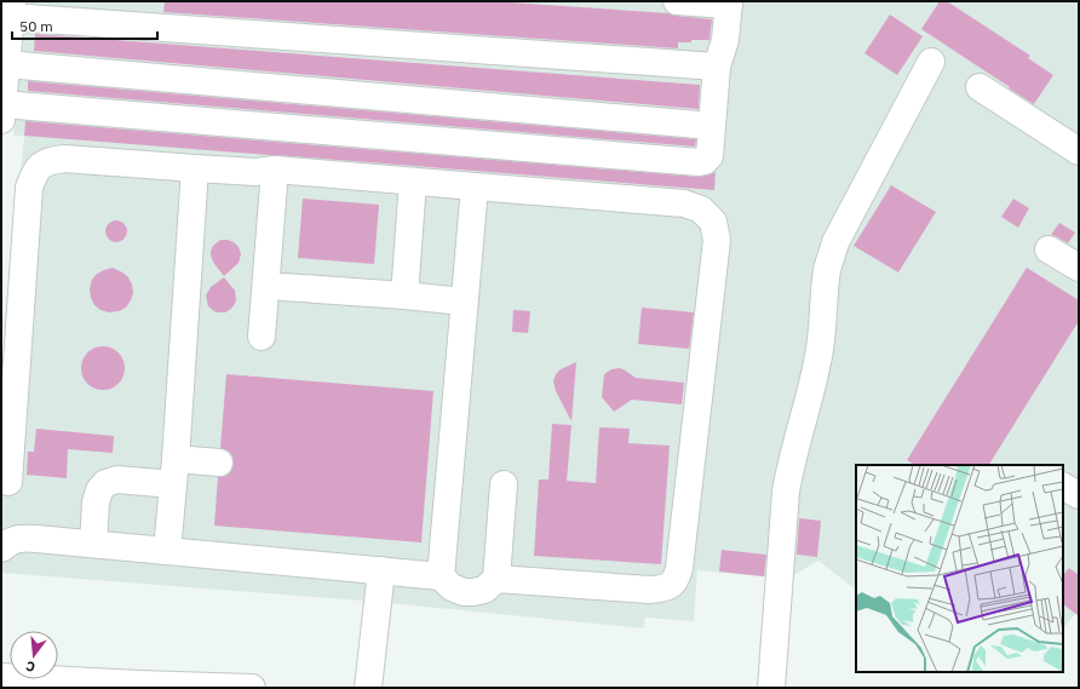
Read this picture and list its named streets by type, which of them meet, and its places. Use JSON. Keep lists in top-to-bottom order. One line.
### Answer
{"scale_bar":"50 m","north":"bottom"}
